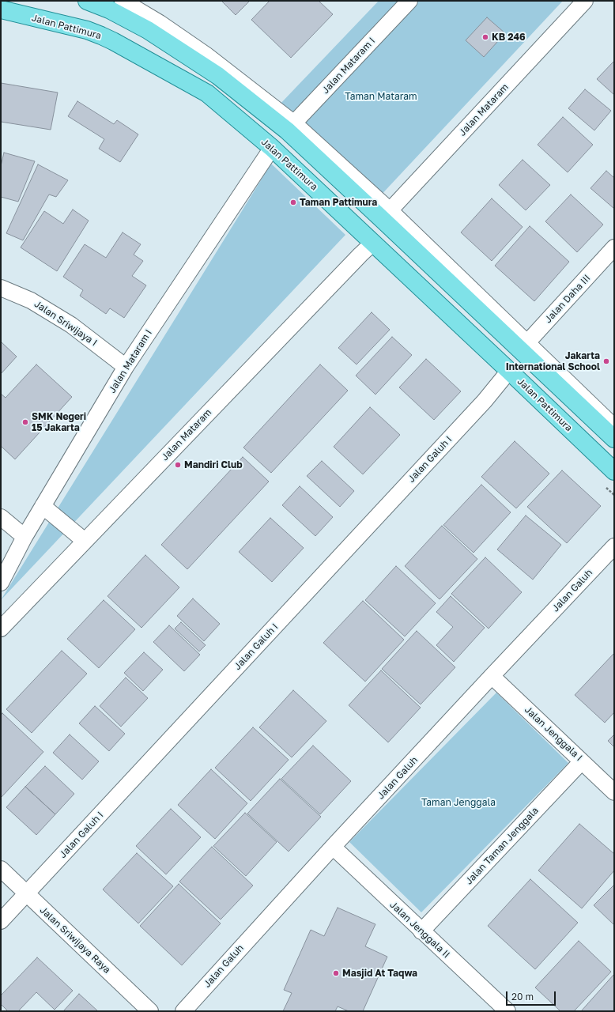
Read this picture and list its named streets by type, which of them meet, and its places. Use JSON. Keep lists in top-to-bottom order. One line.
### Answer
{"streets":{"main road":["Jalan Pattimura"],"street":["Jalan Mataram I","Jalan Mataram","Jalan Daha III","Jalan Sriwijaya I","Jalan Galuh I","Jalan Galuh","Jalan Jenggala I","Jalan Taman Jenggala","Jalan Jenggala II","Jalan Sriwijaya Raya"]},"crossings":[["Jalan Pattimura","Jalan Mataram I"],["Jalan Pattimura","Jalan Mataram"],["Jalan Pattimura","Jalan Galuh I"],["Jalan Mataram I","Jalan Sriwijaya I"],["Jalan Galuh I","Jalan Sriwijaya Raya"],["Jalan Galuh","Jalan Jenggala I"],["Jalan Galuh","Jalan Jenggala II"],["Jalan Jenggala I","Jalan Taman Jenggala"],["Jalan Taman Jenggala","Jalan Jenggala II"]],"parks":["Taman Mataram","Taman Jenggala"],"places":["KB 246","Taman Pattimura","Jakarta International School","SMK Negeri 15 Jakarta","Mandiri Club","Masjid At Taqwa"],"scale_bar":"20 m"}
